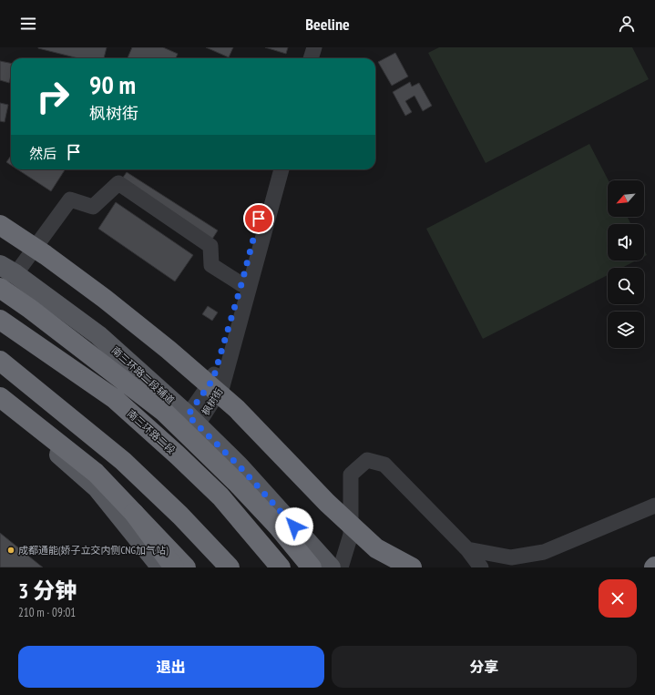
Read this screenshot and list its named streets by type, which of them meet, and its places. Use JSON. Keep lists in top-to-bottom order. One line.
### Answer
{"streets":{"highway":["南三环路二段"],"main road":["南三环路二段辅道"],"street":["枫树街"]},"crossings":[["南三环路二段辅道","枫树街"]],"places":["成都通能(娇子立交内侧CNG加气站)"],"north":"bottom left","page":{"header":"Beeline","turn":["90 m","枫树街"],"then":"然后","heading":["3 分钟","210 m · 09:01"],"buttons":["退出","分享"]}}
